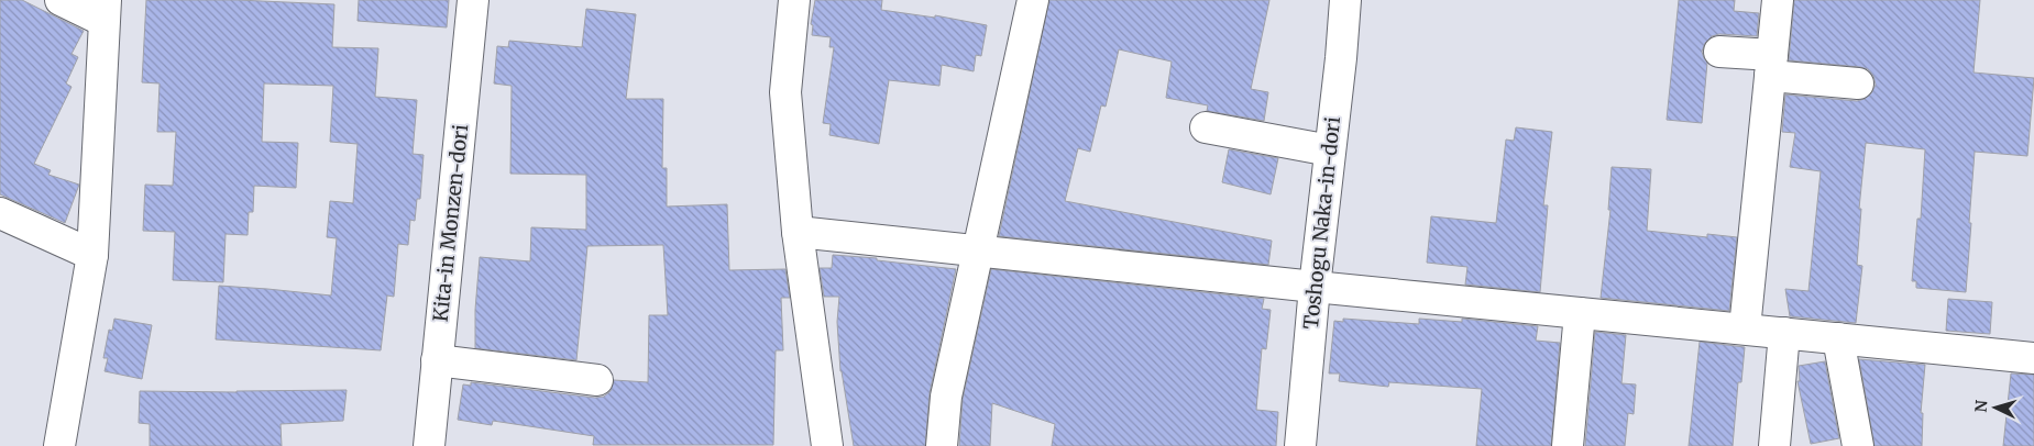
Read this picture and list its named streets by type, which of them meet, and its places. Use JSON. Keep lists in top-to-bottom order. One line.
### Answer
{"streets":{"street":["Kita-in Monzen-dori","Toshogu Naka-in-dori"]},"north":"left"}
